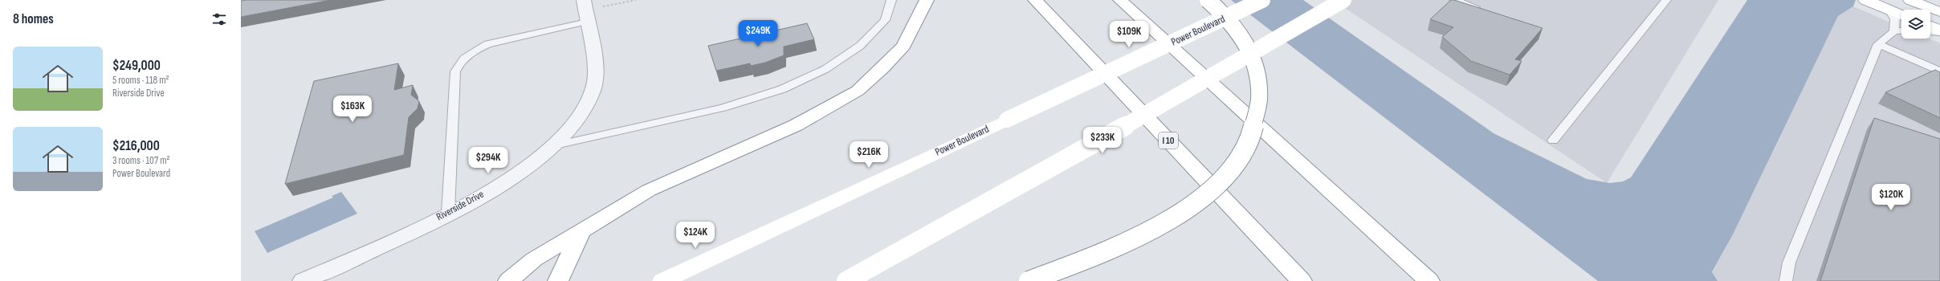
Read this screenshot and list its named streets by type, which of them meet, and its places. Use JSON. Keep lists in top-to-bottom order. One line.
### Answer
{"streets":{"main road":["Power Boulevard","I 10"],"street":["Riverside Drive"]},"page":{"heading":"8 homes","price":["$249K","$109K","$163K","$233K","$216K","$294K","$120K","$124K"],"list":[{"name":"$249,000","note":"5 rooms · 118 m² · Riverside Drive"},{"name":"$216,000","note":"3 rooms · 107 m² · Power Boulevard"}]}}
